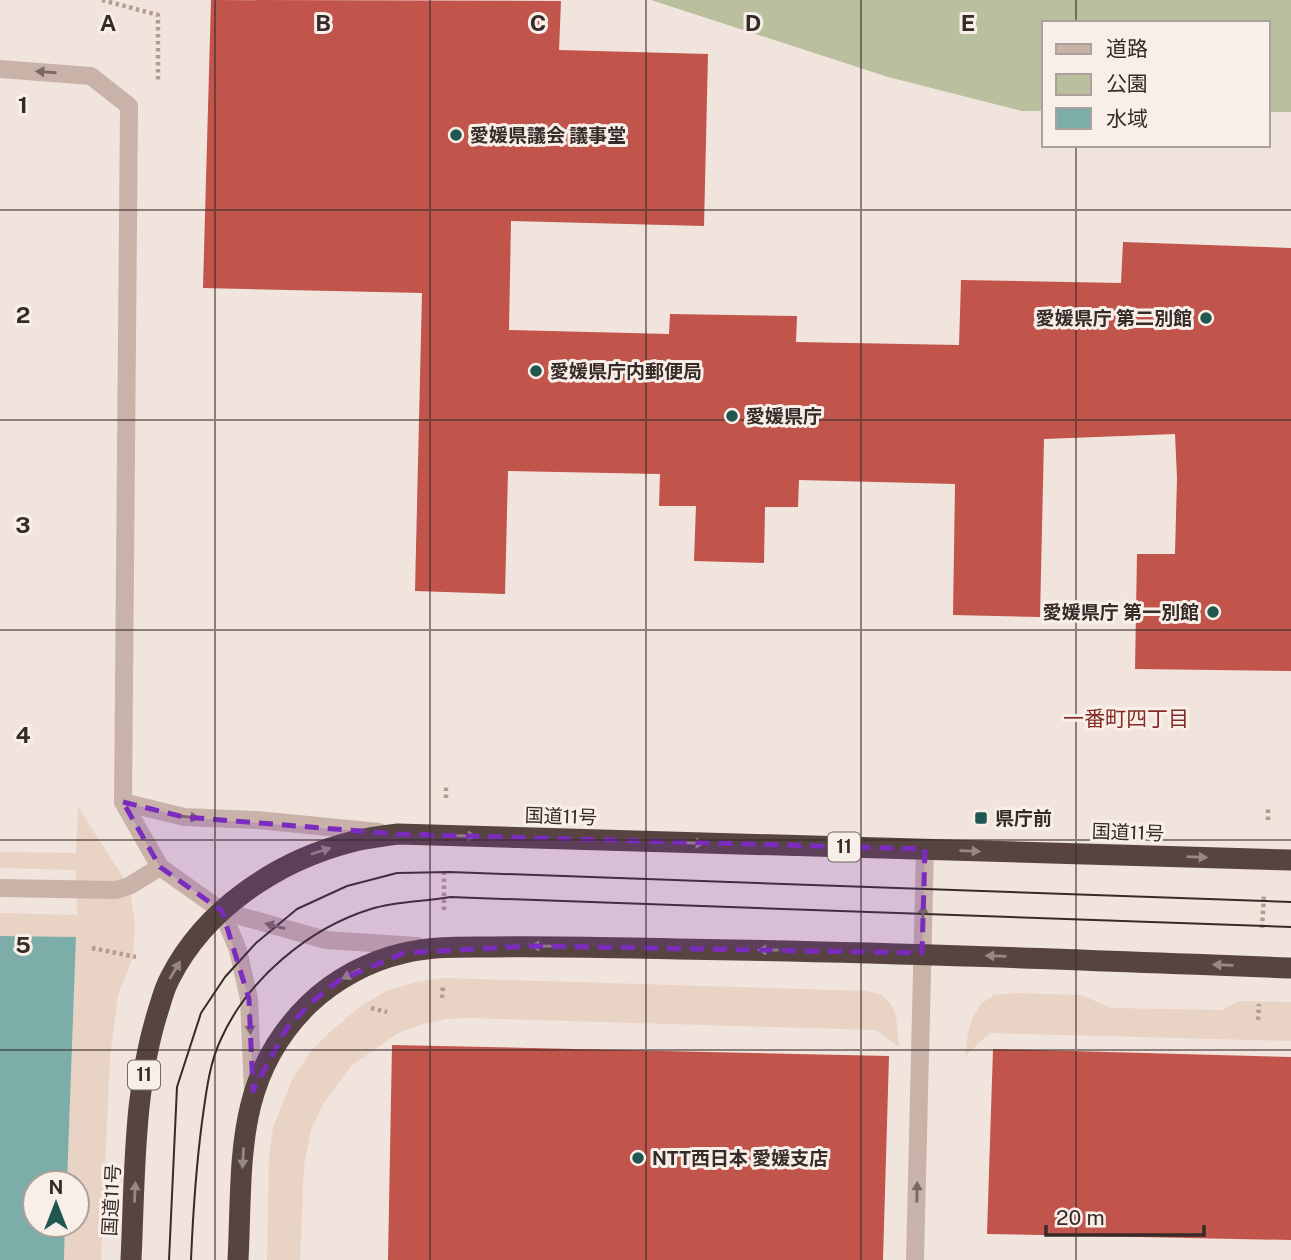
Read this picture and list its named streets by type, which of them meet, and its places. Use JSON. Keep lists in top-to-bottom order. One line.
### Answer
{"streets":{"highway":["国道11号","11"]},"districts":["一番町四丁目"],"places":{"other":["愛媛県議会 議事堂","愛媛県庁 第二別館","愛媛県庁内郵便局","愛媛県庁","愛媛県庁 第一別館","NTT西日本 愛媛支店"],"transit":["県庁前"]},"legend":["道路","公園","水域"],"scale_bar":"20 m","north":"top","grid":{"columns":["A","B","C","D","E"],"rows":["1","2","3","4","5"]}}
